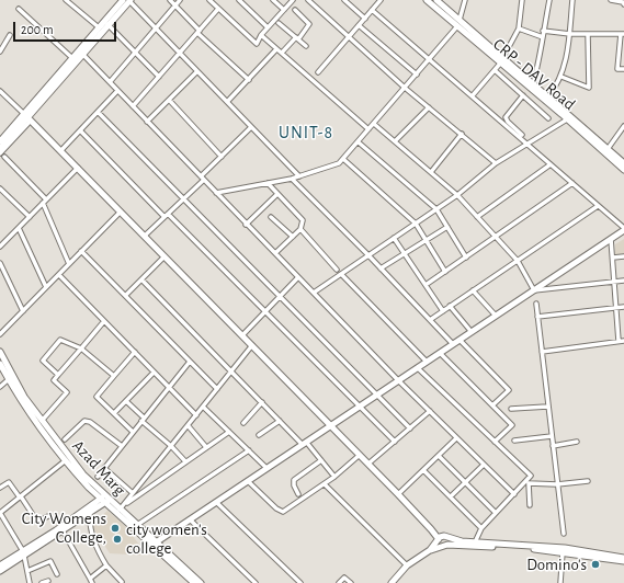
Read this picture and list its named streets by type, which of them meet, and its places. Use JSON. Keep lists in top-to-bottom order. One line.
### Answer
{"streets":{"street":["CRP - DAV Road","Azad Marg"]},"districts":["UNIT-8"],"places":["City Womens College,","city women's college","Domino's"],"scale_bar":"200 m"}
